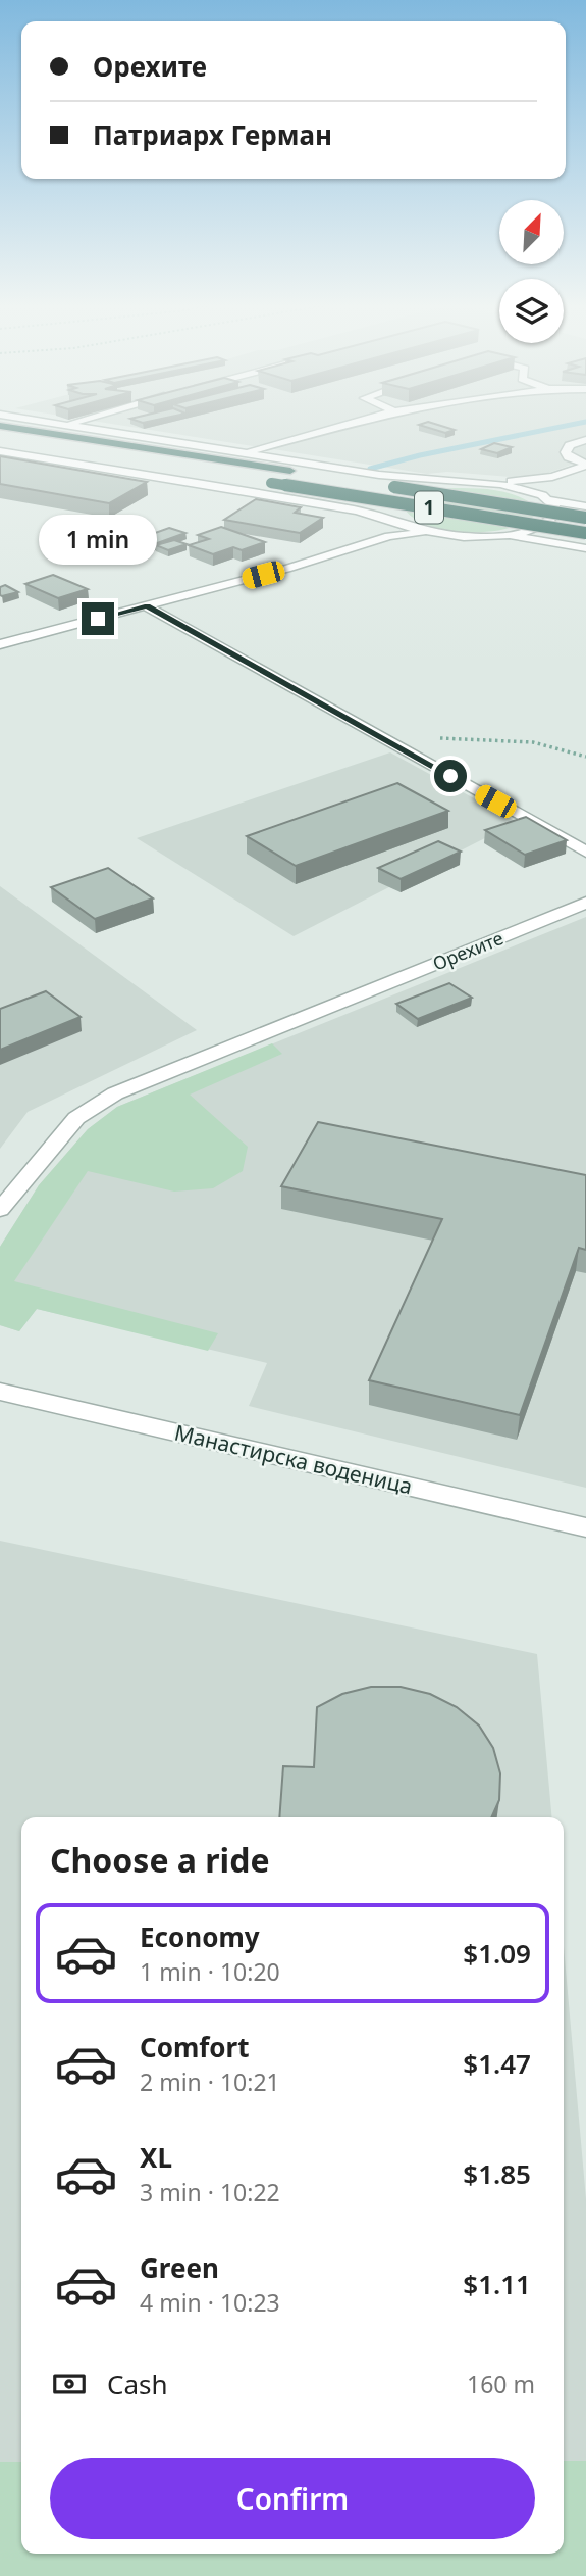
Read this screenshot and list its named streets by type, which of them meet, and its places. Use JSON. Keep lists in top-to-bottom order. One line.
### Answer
{"streets":{"highway":["1"],"street":["Орехите","Манастирска воденица"]},"north":"top right","page":{"banner":["Орехите","Патриарх Герман"],"bubble":"1 min","heading":"Choose a ride","list":[{"name":"Economy","note":"1 min · 10:20","value":"$1.09"},{"name":"Comfort","note":"2 min · 10:21","value":"$1.47"},{"name":"XL","note":"3 min · 10:22","value":"$1.85"},{"name":"Green","note":"4 min · 10:23","value":"$1.11"}],"pay":["Cash","160 m"],"buttons":"Confirm"}}
